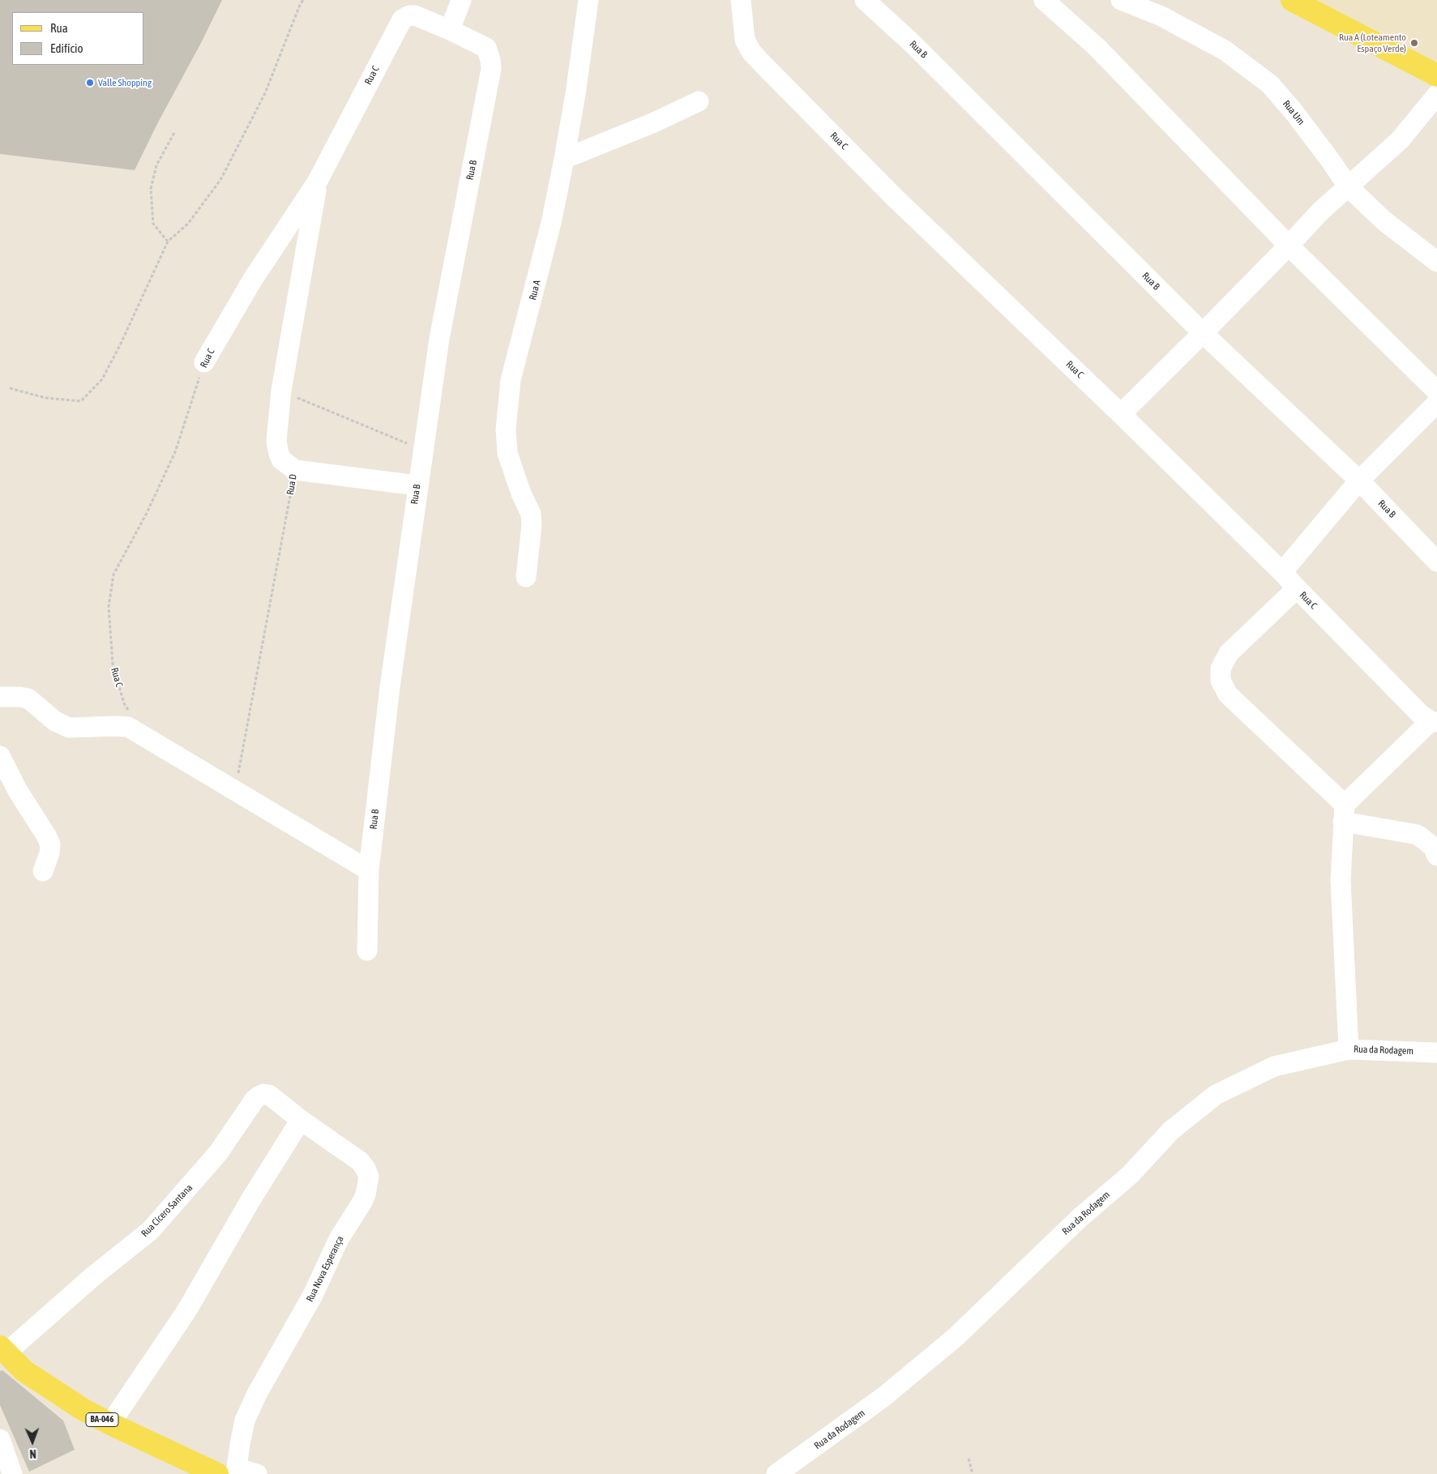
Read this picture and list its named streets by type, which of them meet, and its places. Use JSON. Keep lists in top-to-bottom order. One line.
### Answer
{"streets":{"main road":["BA-046"],"street":["Rua B","Rua C","Rua Um","Rua A","Rua D","Rua da Rodagem","Rua Cícero Santana","Rua Nova Esperança"]},"crossings":[["Rua B","Rua C"],["Rua C","Rua D"],["Rua Cícero Santana","Rua Nova Esperança"],["Rua Cícero Santana","BA-046"],["Rua Nova Esperança","BA-046"]],"places":["Rua A (Loteamento Espaço Verde)","Valle Shopping"],"legend":["Rua","Edifício"],"north":"bottom"}
